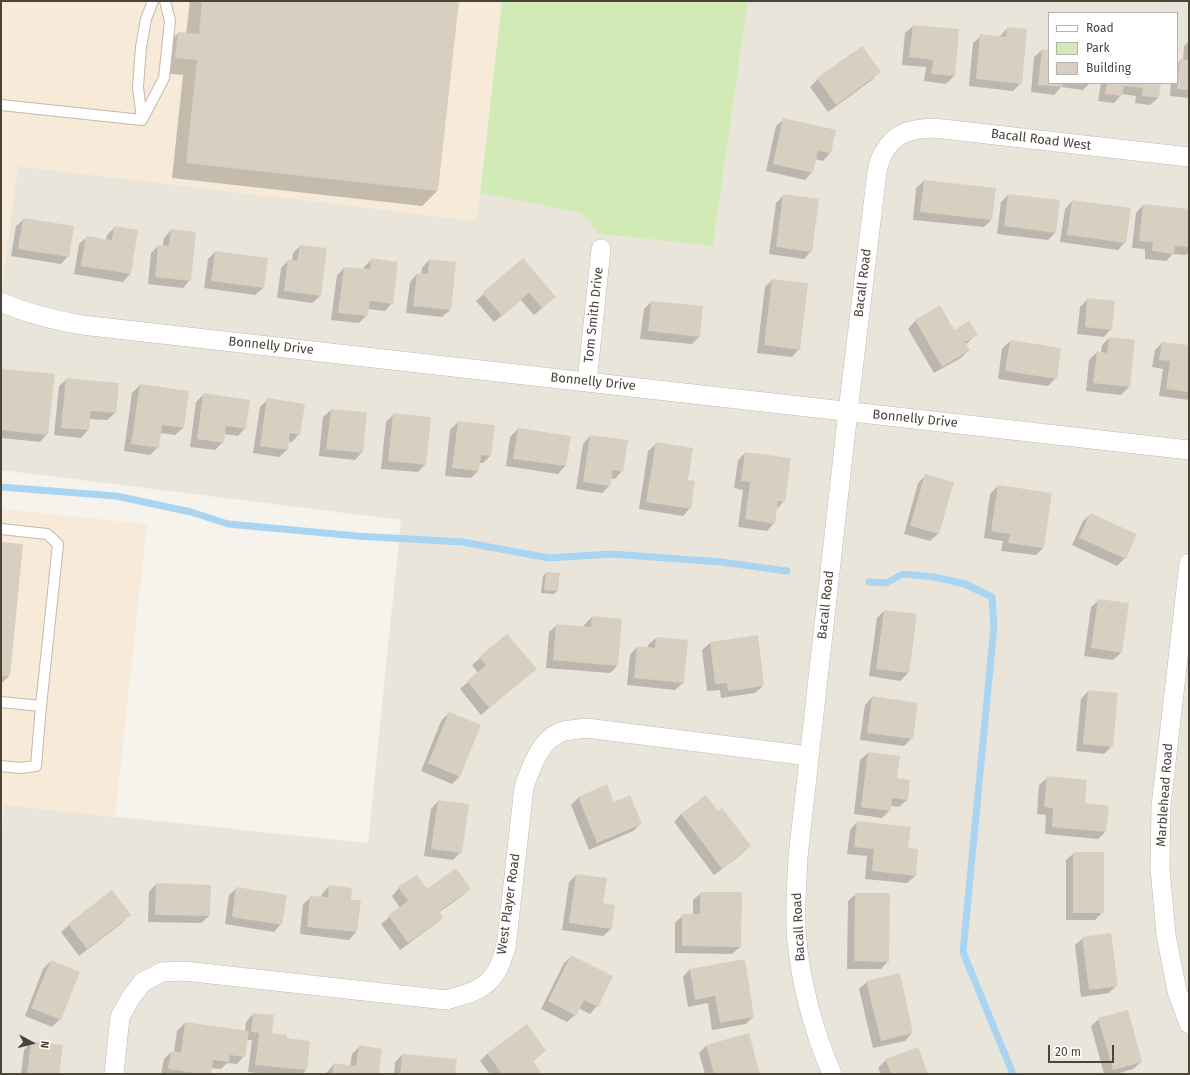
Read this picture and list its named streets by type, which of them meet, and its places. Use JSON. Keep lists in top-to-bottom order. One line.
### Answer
{"streets":{"street":["Bacall Road West","Bacall Road","Tom Smith Drive","Bonnelly Drive","Marblehead Road","West Player Road"]},"crossings":[["Bacall Road West","Bacall Road"],["Bacall Road","Bonnelly Drive"],["Bacall Road","West Player Road"],["Tom Smith Drive","Bonnelly Drive"]],"legend":["Road","Park","Building"],"scale_bar":"20 m","north":"right"}
